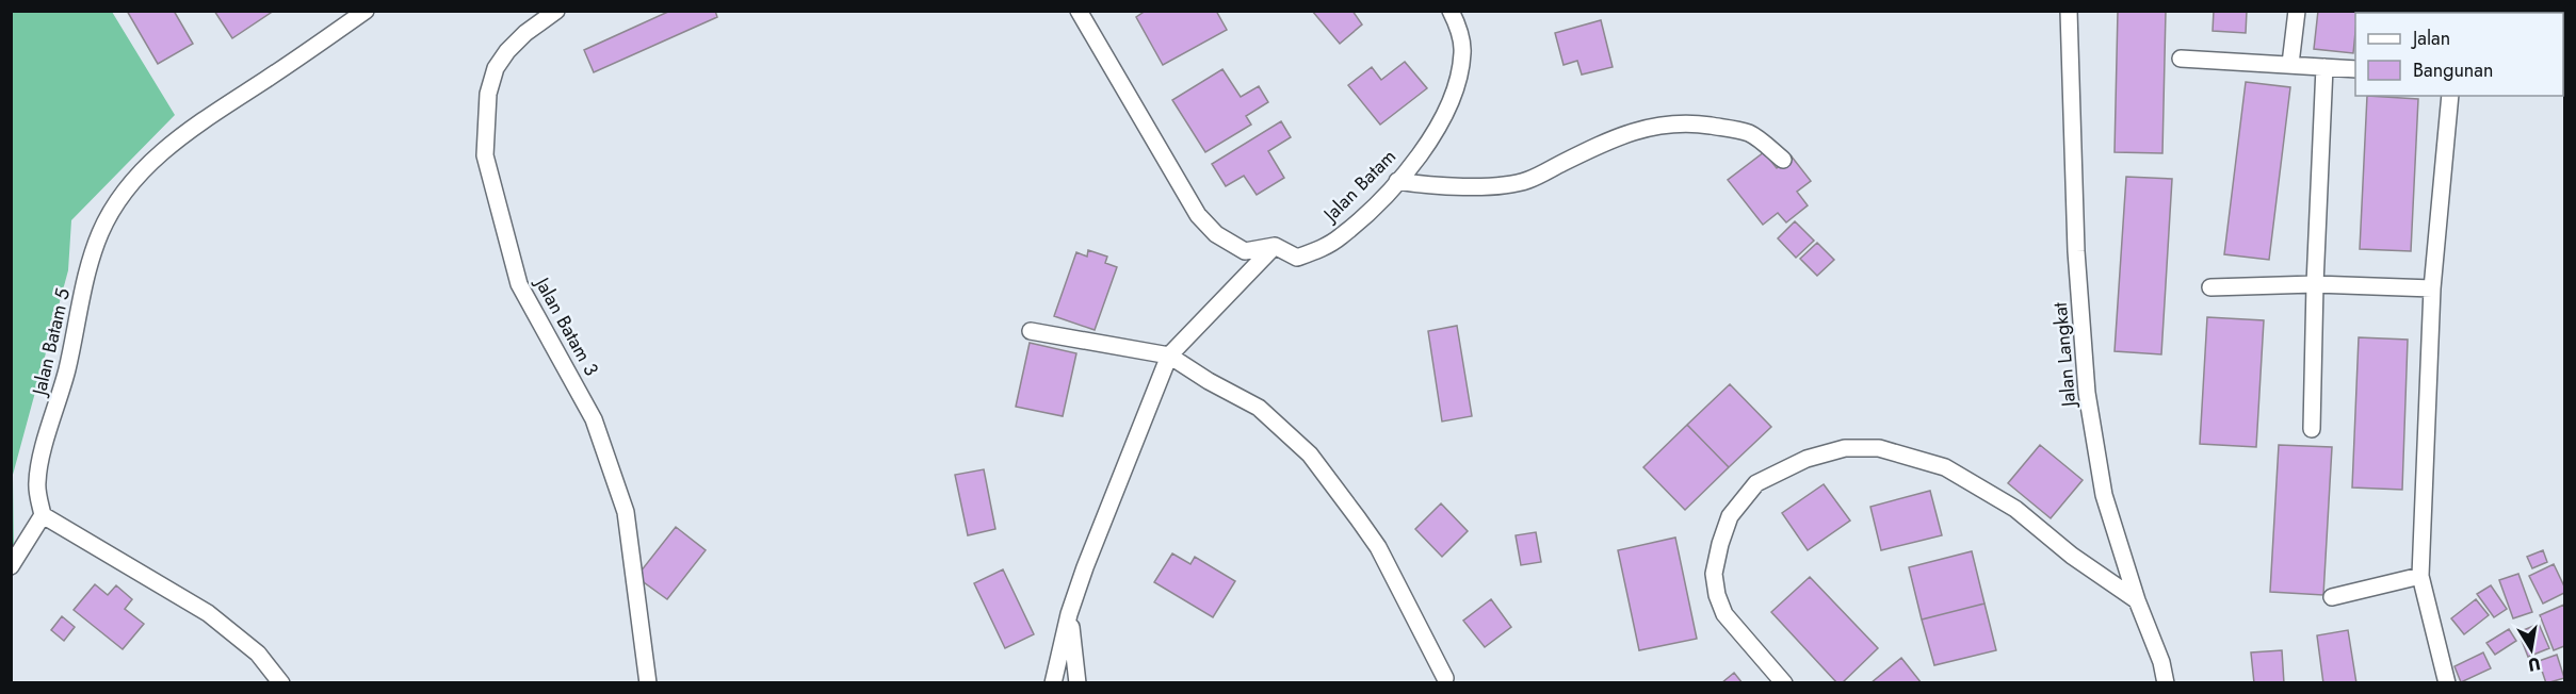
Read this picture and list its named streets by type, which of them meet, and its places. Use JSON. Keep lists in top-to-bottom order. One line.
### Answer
{"streets":{"street":["Jalan Batam","Jalan Batam 3","Jalan Batam 5","Jalan Langkat"]},"legend":["Jalan","Bangunan"],"north":"bottom"}
